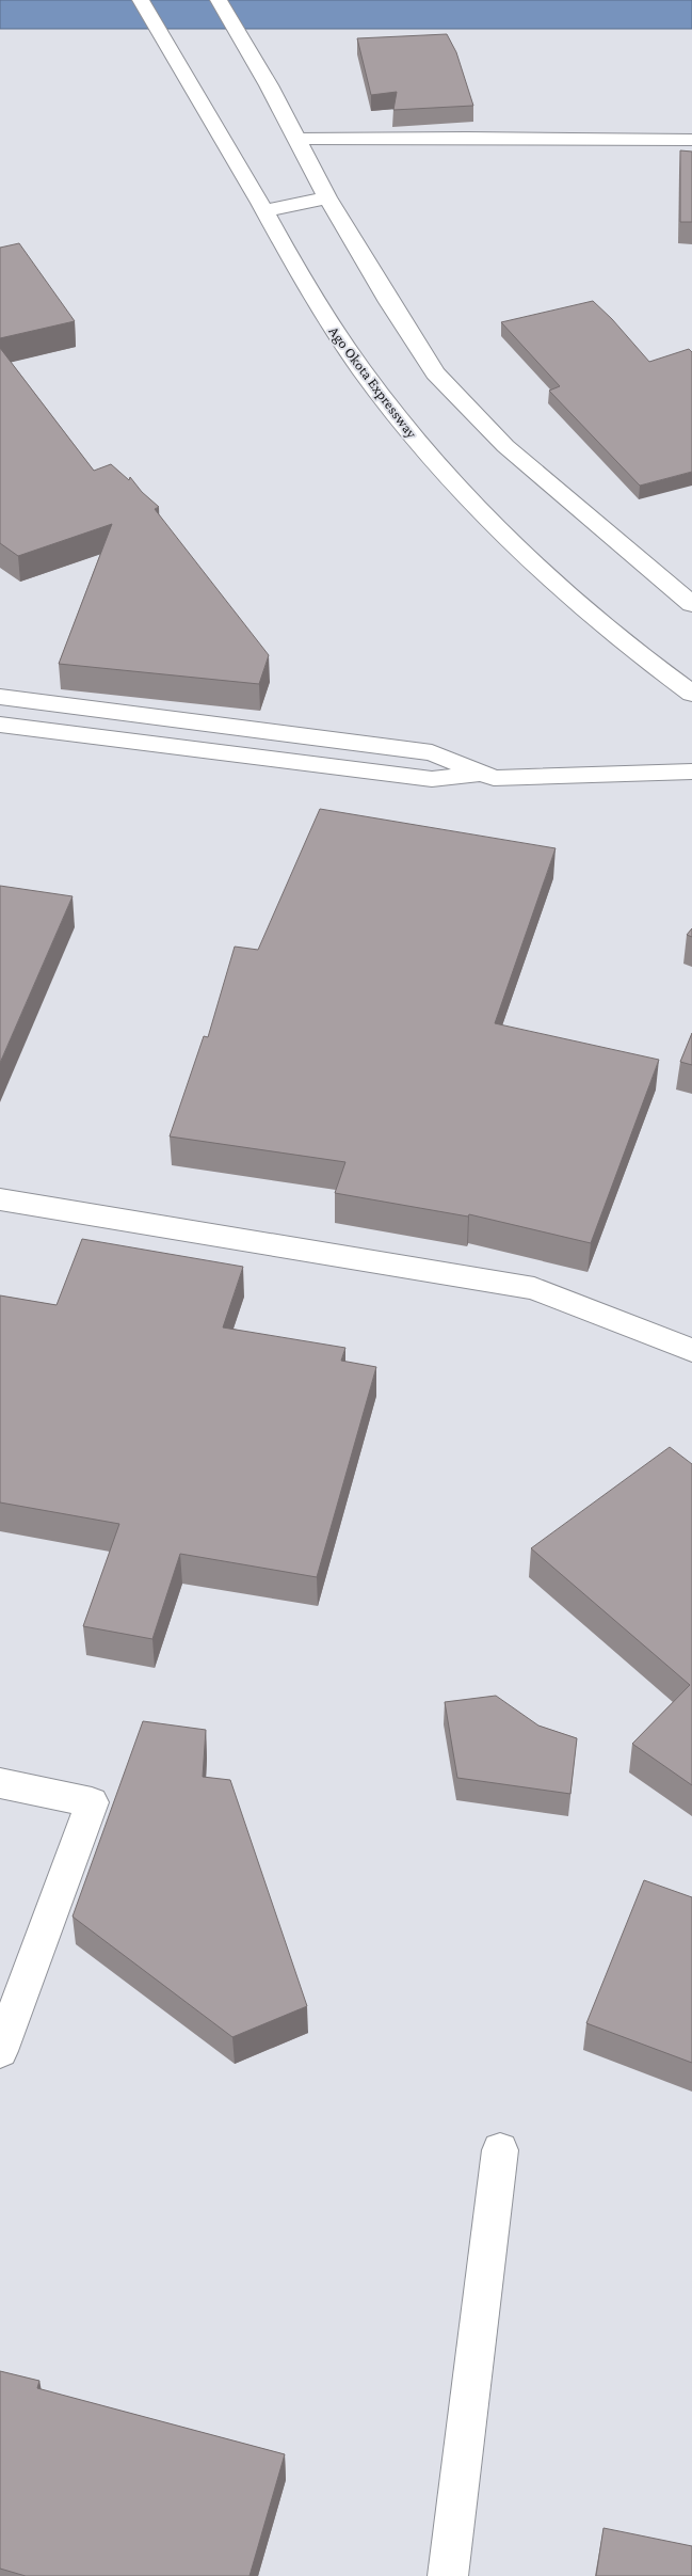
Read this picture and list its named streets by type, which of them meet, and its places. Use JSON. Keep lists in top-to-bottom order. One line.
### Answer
{"streets":{"main road":["Ago Okota Expressway"]}}
